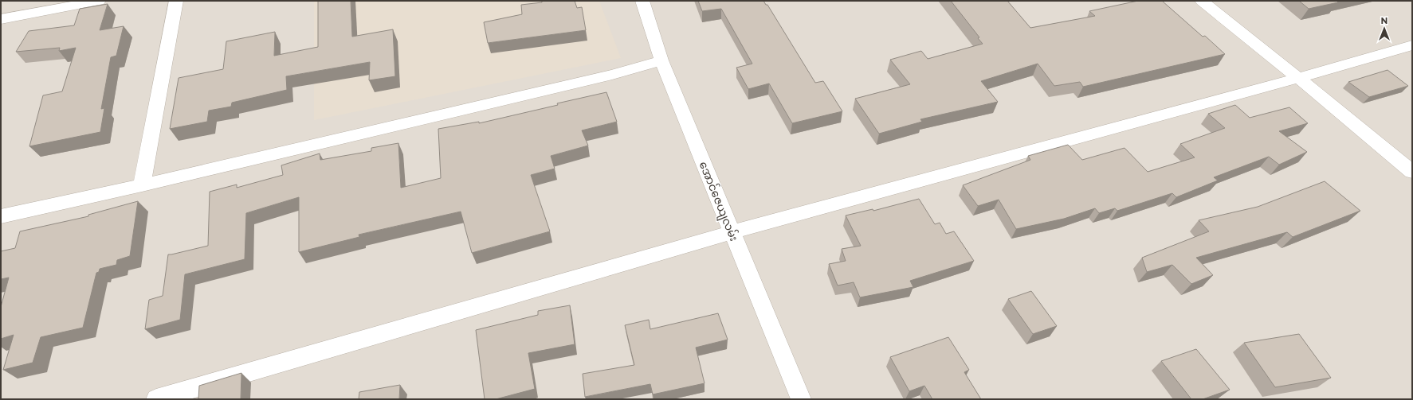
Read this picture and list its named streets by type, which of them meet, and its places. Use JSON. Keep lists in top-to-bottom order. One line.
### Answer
{"streets":{"street":["အောင်ဇေယျလမ်း"]},"north":"top"}
